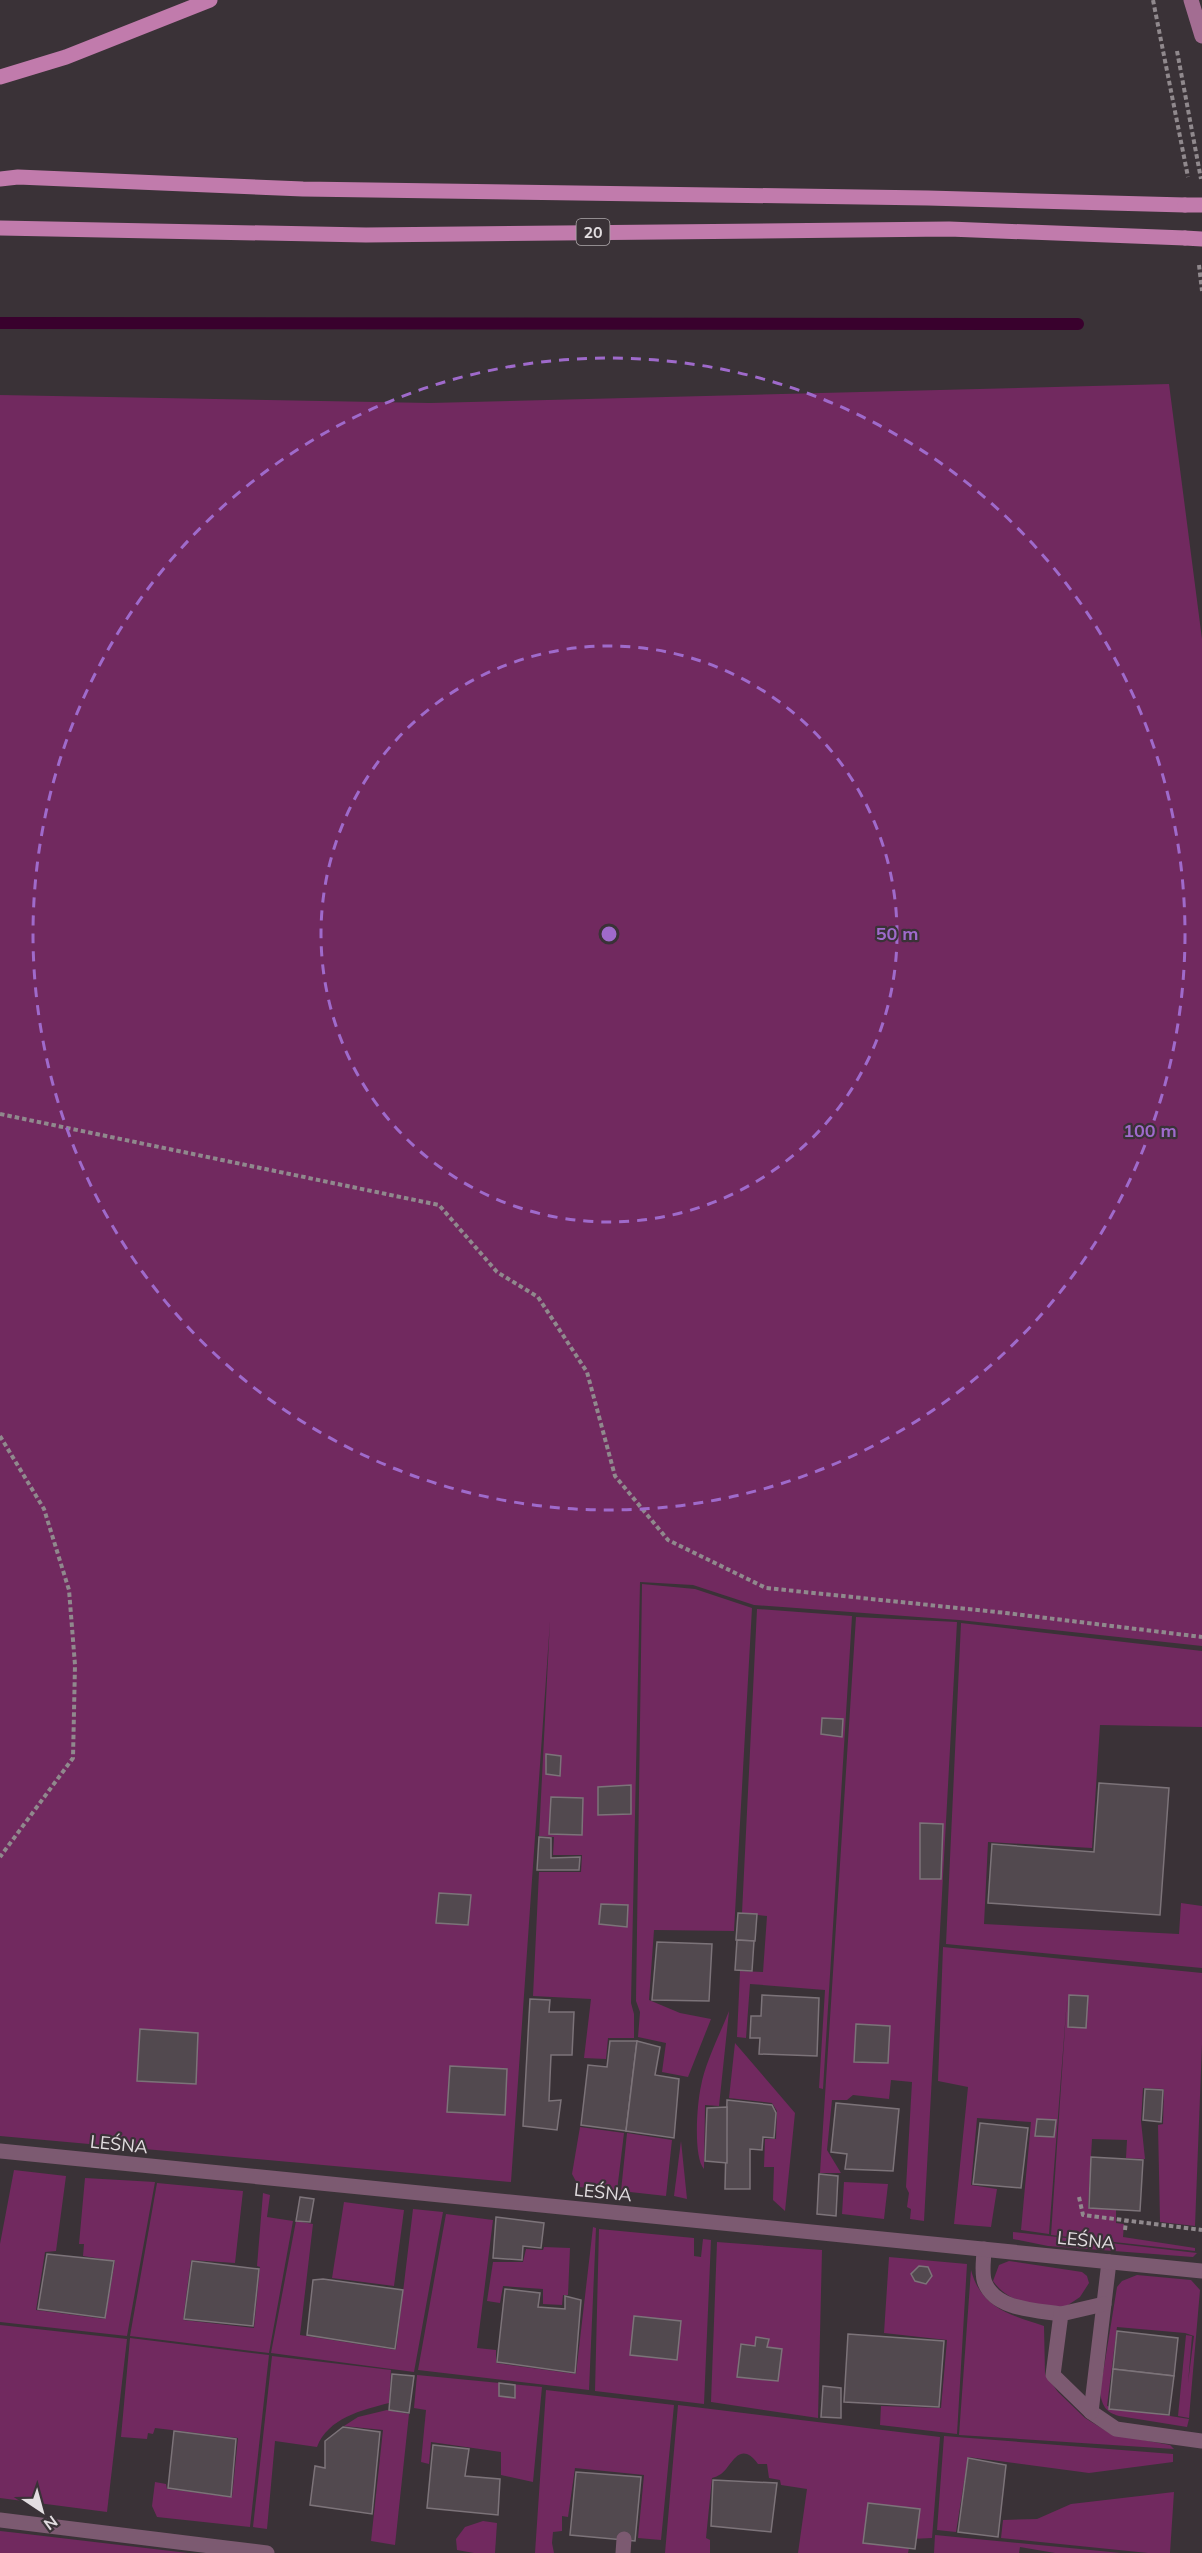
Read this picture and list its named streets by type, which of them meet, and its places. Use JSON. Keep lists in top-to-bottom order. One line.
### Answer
{"streets":{"main road":["20"],"street":["LEŚNA"]},"north":"bottom right","rings":["50 m","100 m"]}
